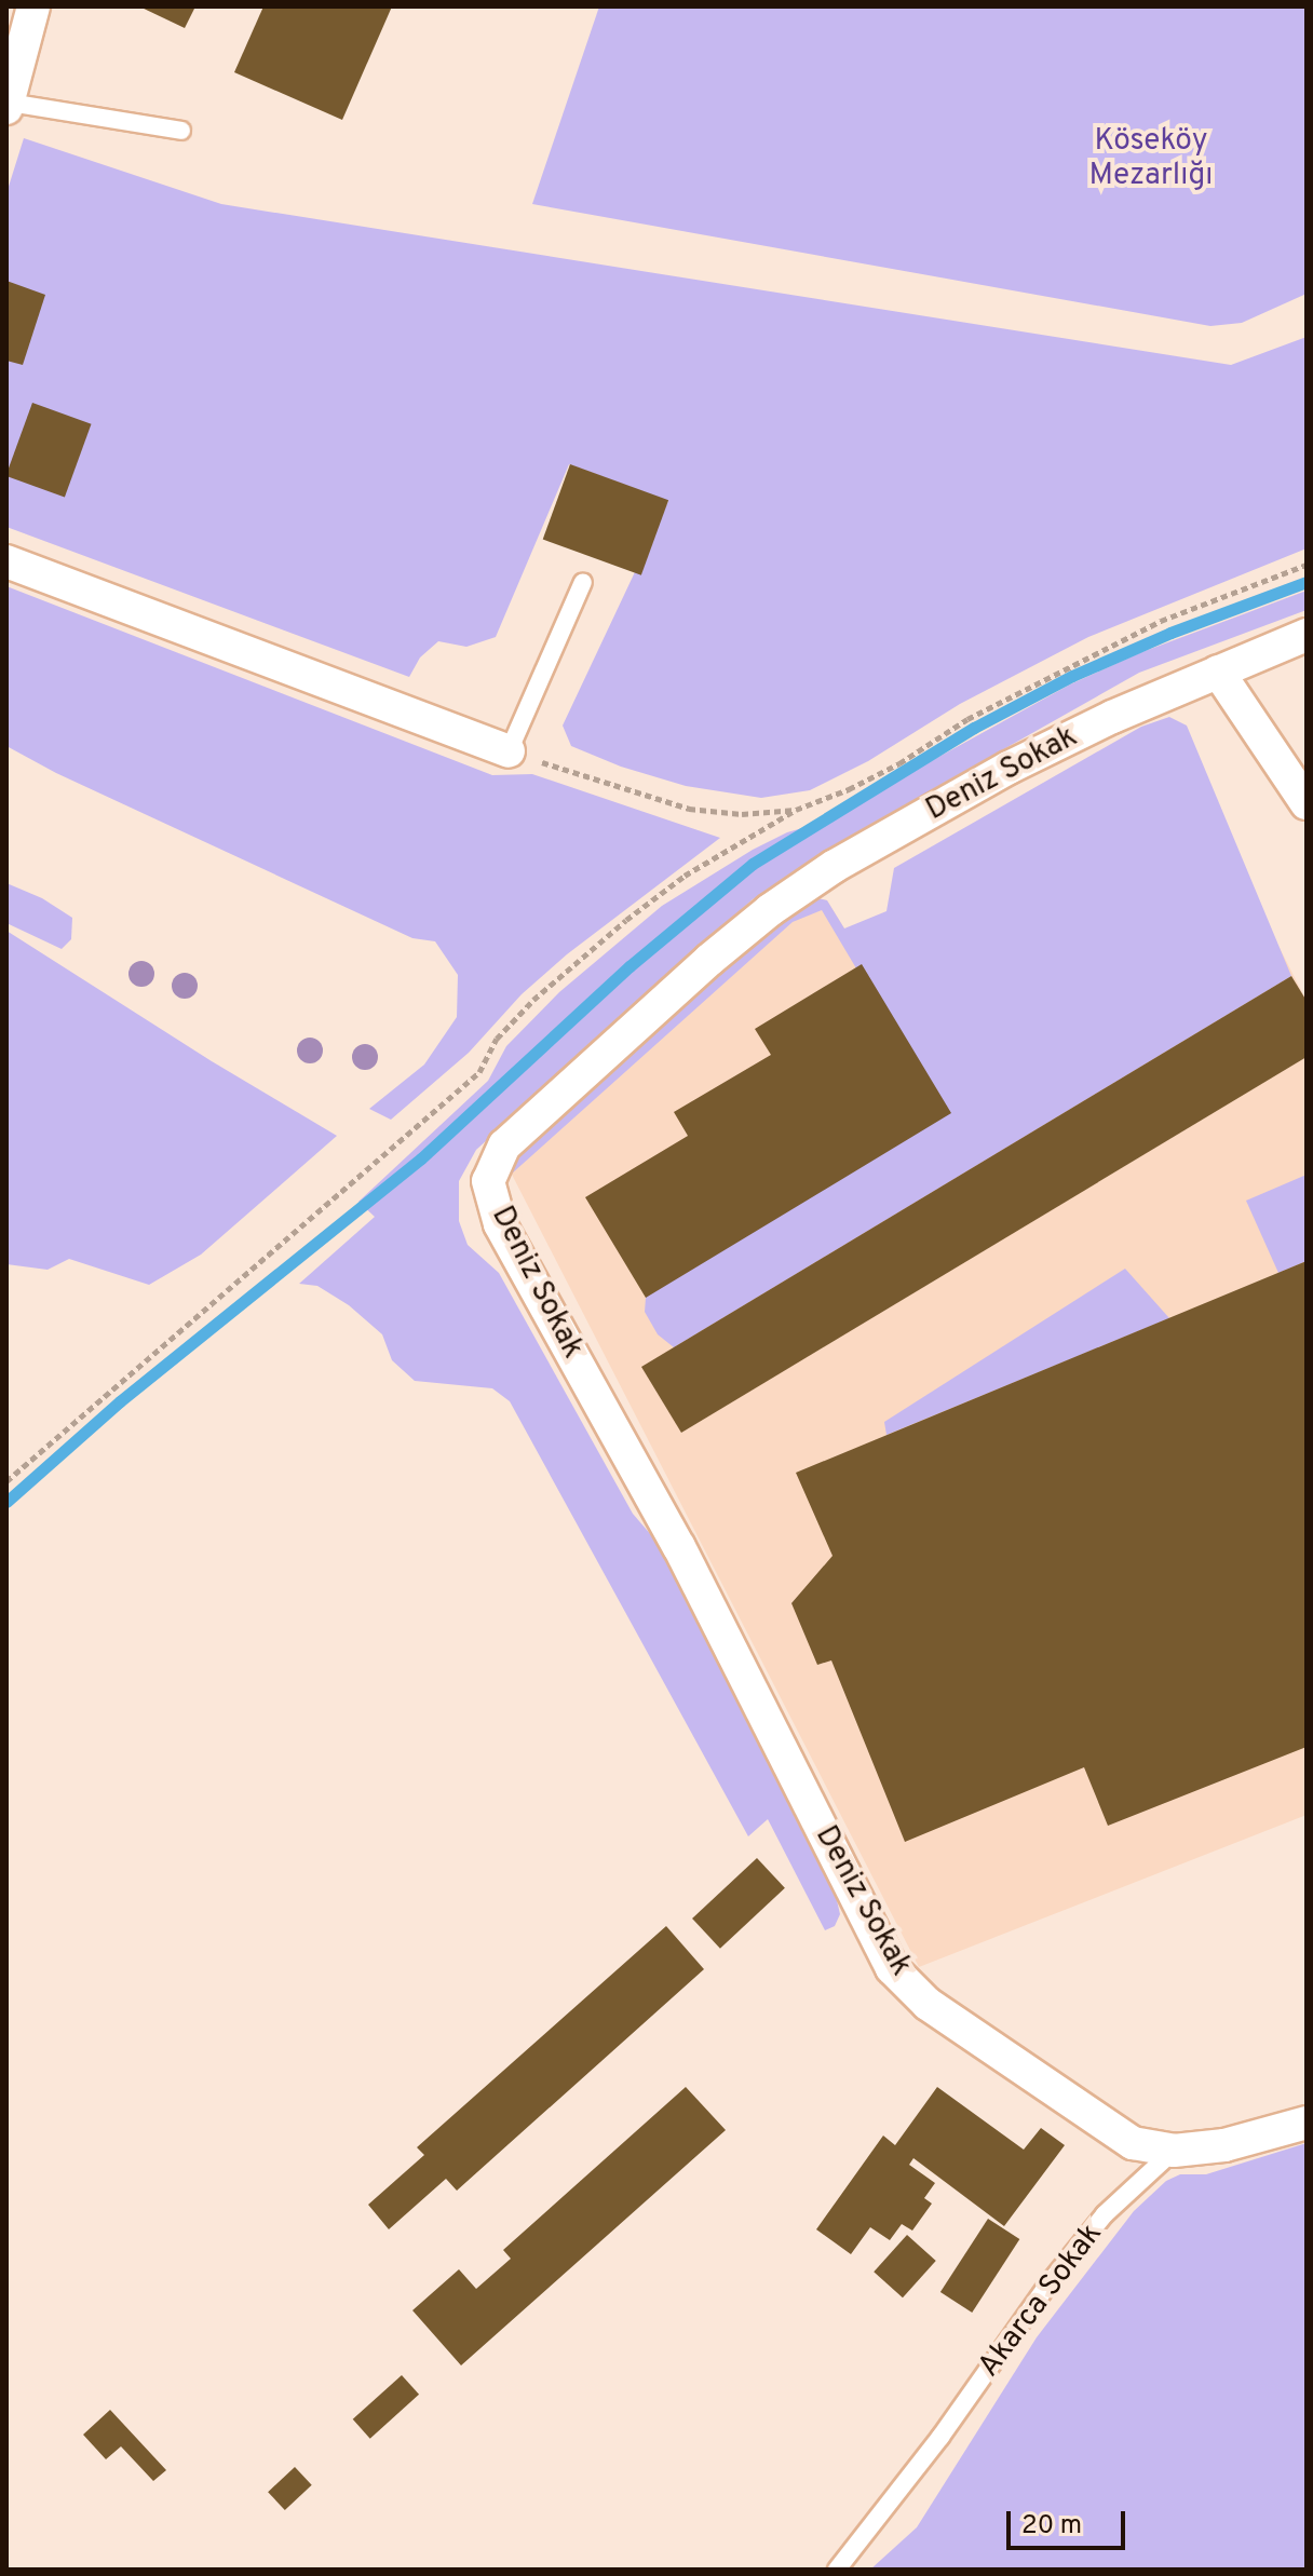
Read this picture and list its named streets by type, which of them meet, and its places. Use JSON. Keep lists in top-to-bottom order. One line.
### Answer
{"streets":{"street":["Deniz Sokak"],"lane":["Akarca Sokak"]},"crossings":[["Deniz Sokak","Akarca Sokak"]],"parks":["Köseköy Mezarlığı"],"scale_bar":"20 m"}
